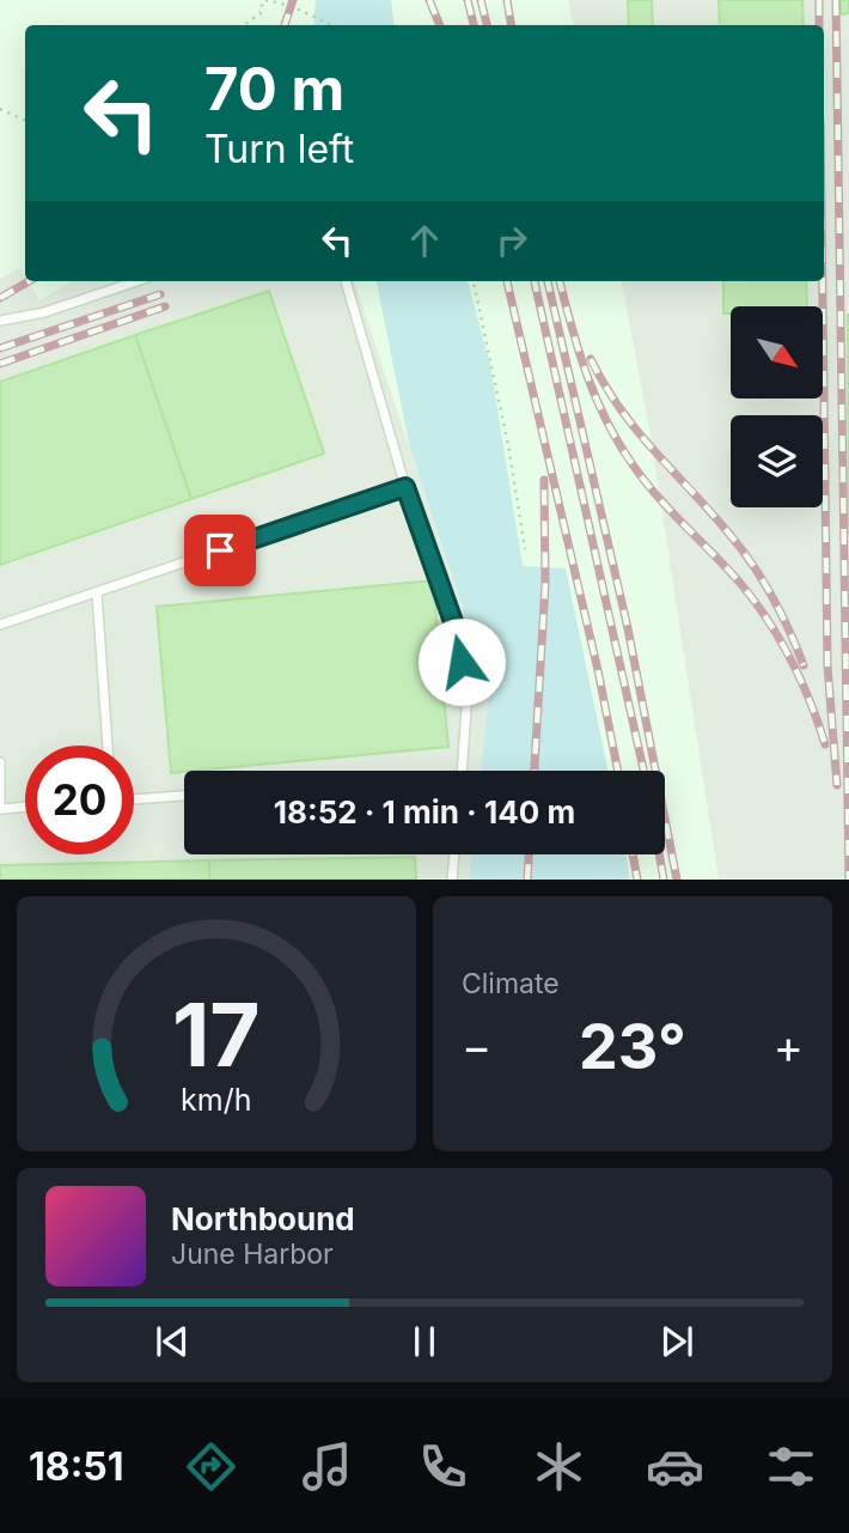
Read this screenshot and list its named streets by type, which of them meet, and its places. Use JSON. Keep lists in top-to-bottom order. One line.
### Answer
{"north":"bottom right","page":{"turn":["70 m","Turn left"],"limit":"20","trip":"18:52 · 1 min · 140 m","tile":"Climate","heat":["−","23°","+"],"song":["Northbound","June Harbor"],"tabs":"18:51","gauge":["17","km/h"]}}
